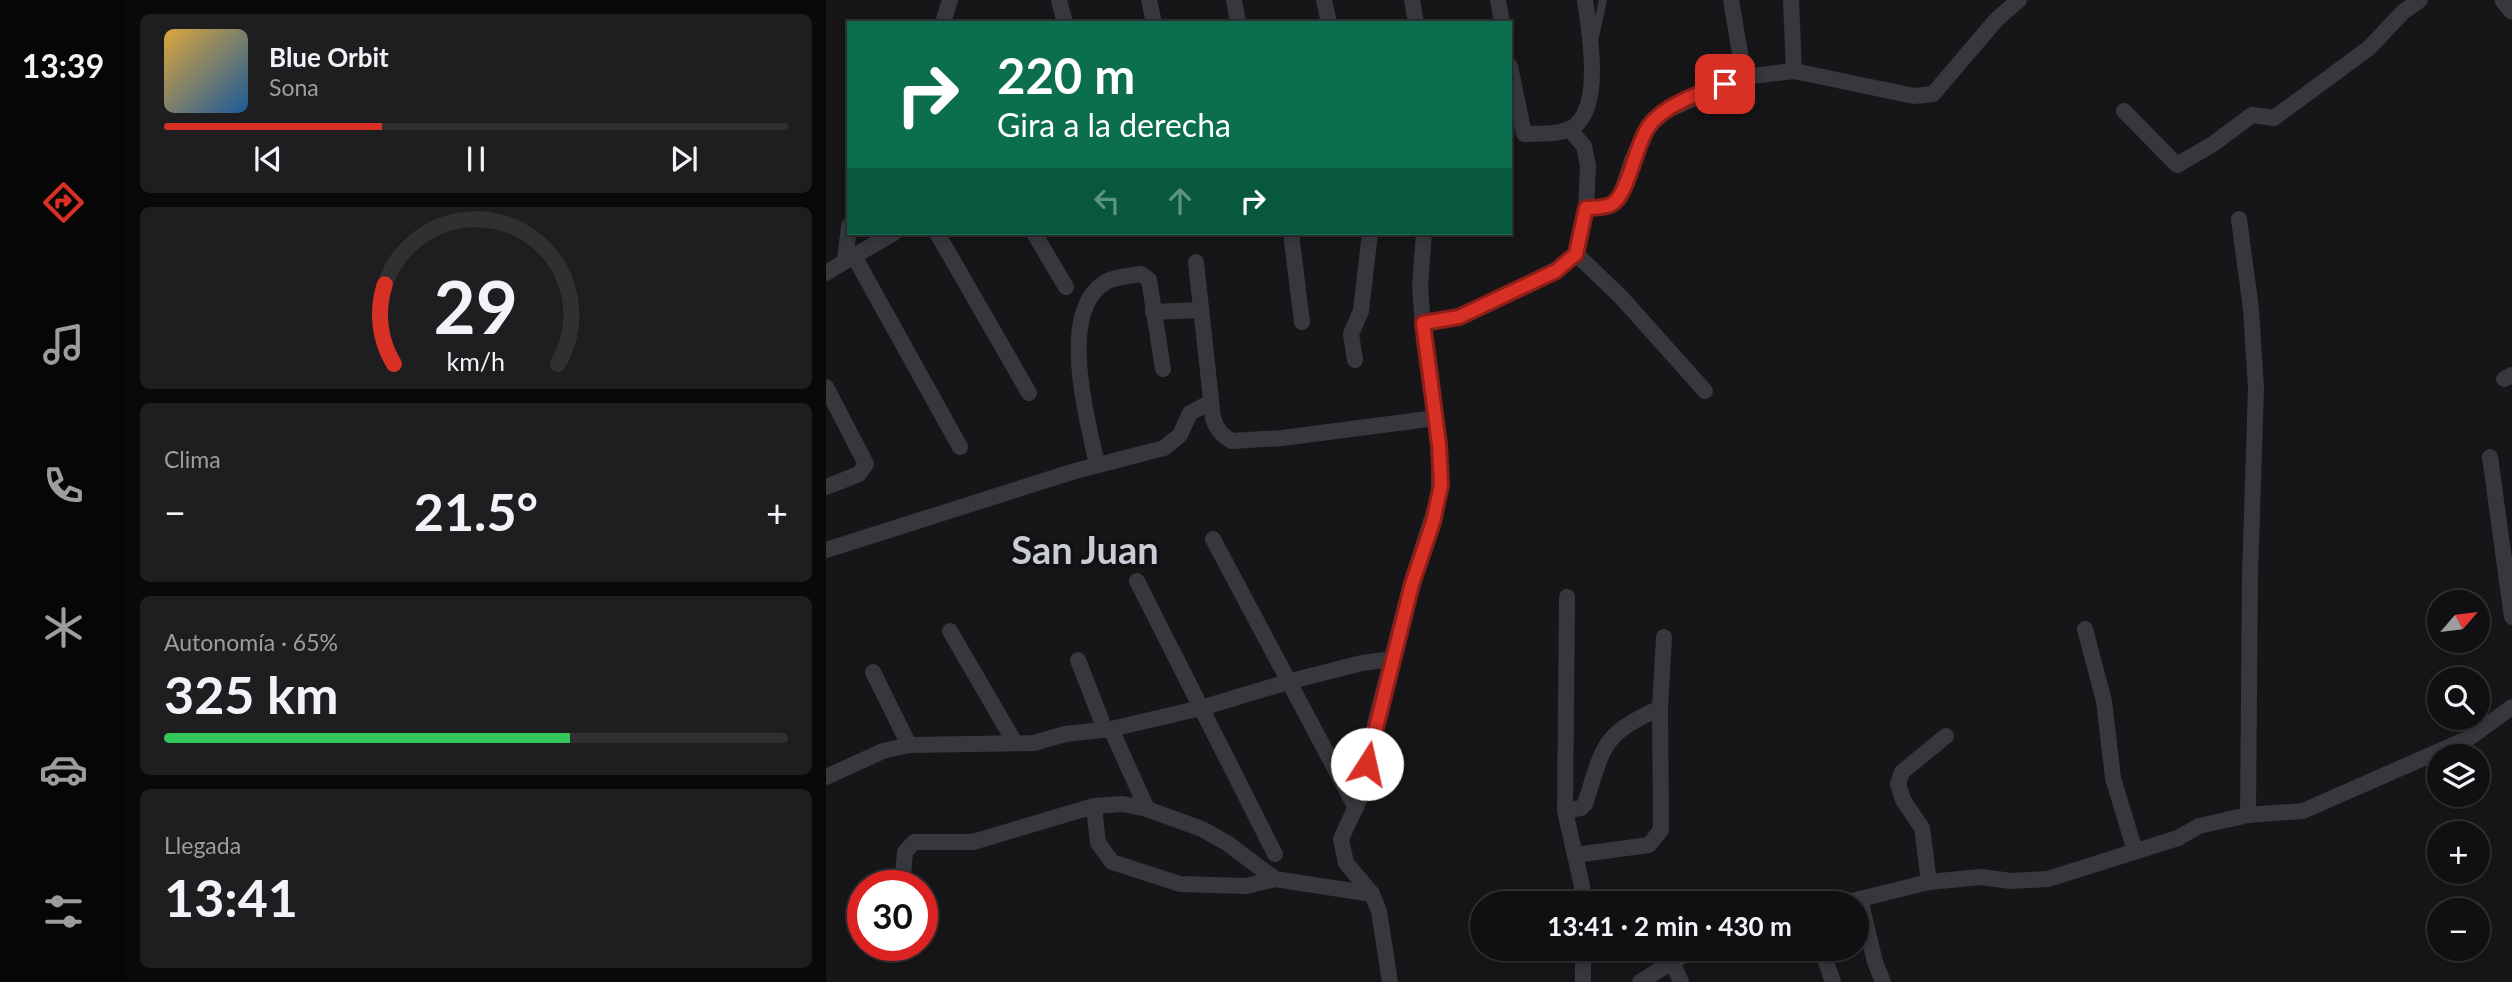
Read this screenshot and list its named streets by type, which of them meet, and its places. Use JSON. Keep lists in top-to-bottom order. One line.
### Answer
{"districts":["San Juan"],"north":"top right","page":{"tabs":"13:39","turn":["220 m","Gira a la derecha"],"song":["Blue Orbit","Sona"],"tile":["Clima",["Autonomía · 65%","325 km"],["Llegada","13:41"]],"heat":["−","21.5°","+"],"map_buttons":["+","−"],"limit":"30","trip":"13:41 · 2 min · 430 m","gauge":["29","km/h"]}}
